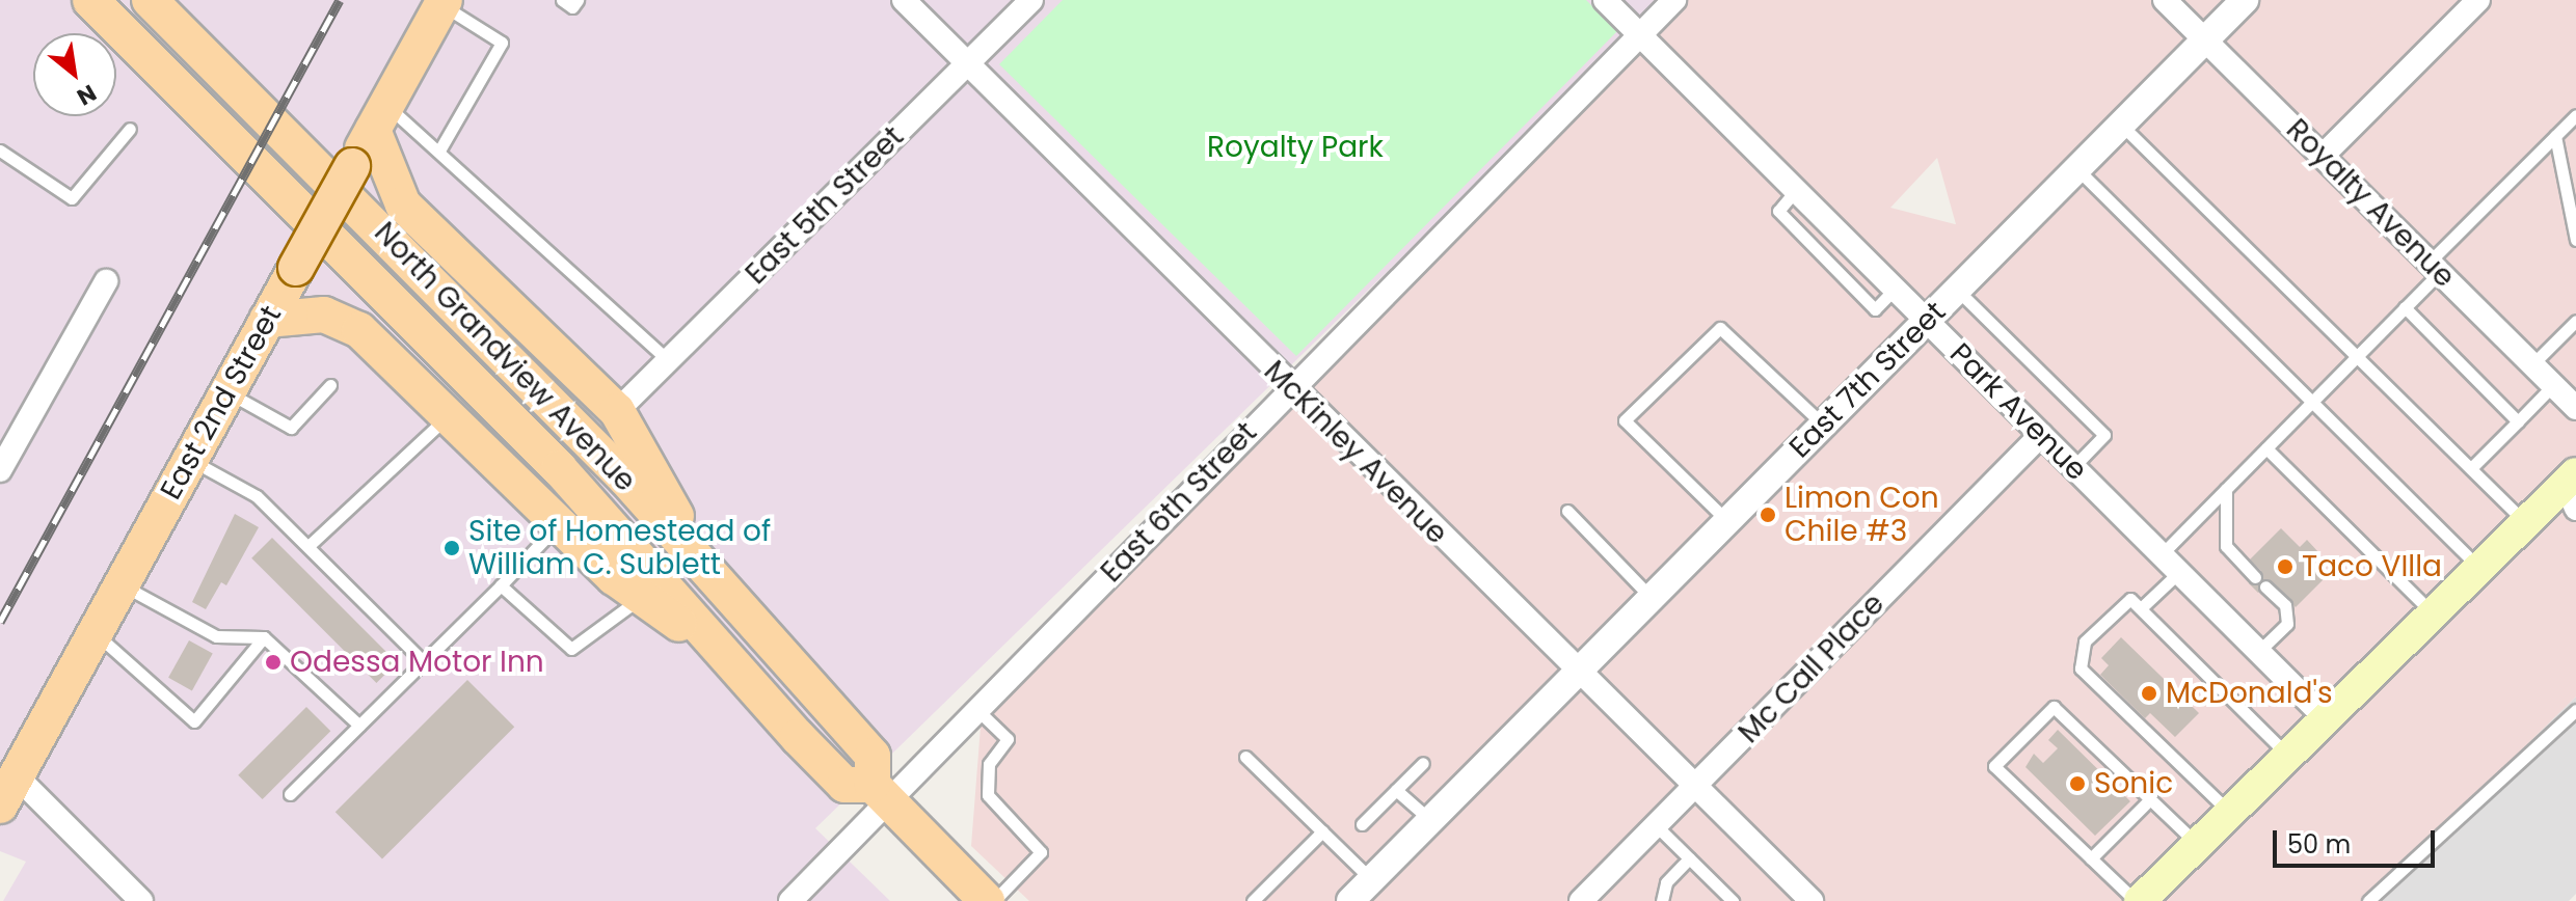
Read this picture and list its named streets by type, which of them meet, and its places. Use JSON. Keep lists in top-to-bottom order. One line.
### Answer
{"streets":{"main road":["North Grandview Avenue","East 2nd Street"],"street":["Royalty Avenue","East 5th Street","East 7th Street","Park Avenue","McKinley Avenue","East 6th Street","Mc Call Place"]},"crossings":[["Royalty Avenue","East 7th Street"],["East 5th Street","McKinley Avenue"],["North Grandview Avenue","East 2nd Street"],["North Grandview Avenue","East 6th Street"],["East 7th Street","Park Avenue"],["East 7th Street","McKinley Avenue"],["Park Avenue","East 6th Street"],["Park Avenue","Mc Call Place"],["McKinley Avenue","East 6th Street"],["McKinley Avenue","Mc Call Place"]],"parks":["Royalty Park"],"places":["Limon Con Chile #3","Site of Homestead of William C. Sublett","Taco VIlla","Odessa Motor Inn","McDonald's","Sonic"],"scale_bar":"50 m","north":"bottom right"}
